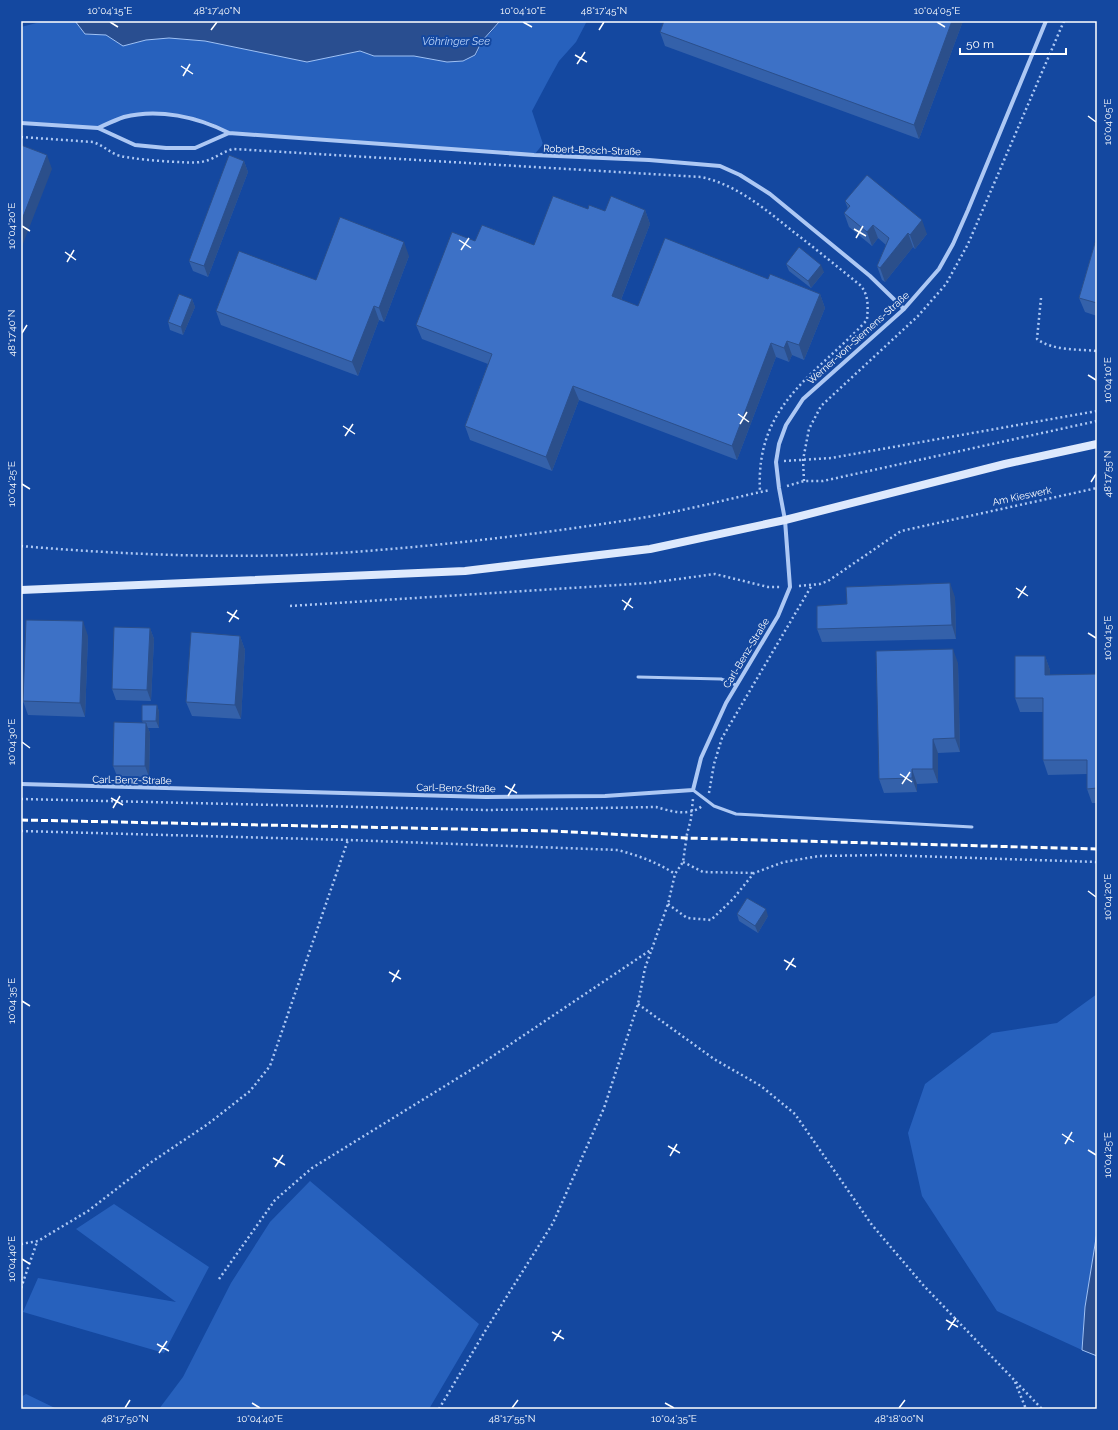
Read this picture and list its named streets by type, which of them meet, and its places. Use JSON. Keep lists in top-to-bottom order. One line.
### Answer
{"streets":{"street":["Robert-Bosch-Straße","Werner-von-Siemens-Straße","Carl-Benz-Straße"],"path":["Am Kieswerk"]},"crossings":[["Robert-Bosch-Straße","Werner-von-Siemens-Straße"],["Werner-von-Siemens-Straße","Carl-Benz-Straße"],["Am Kieswerk","Carl-Benz-Straße"]],"water":["Vöhringer See"],"scale_bar":"50 m","coordinates":["10°04'15\"E","48°17'40\"N","10°04'10\"E","48°17'45\"N","10°04'05\"E","10°04'20\"E","48°17'55\"N","10°04'25\"E","10°04'30\"E","10°04'35\"E","10°04'40\"E","48°17'50\"N","48°18'00\"N"]}
